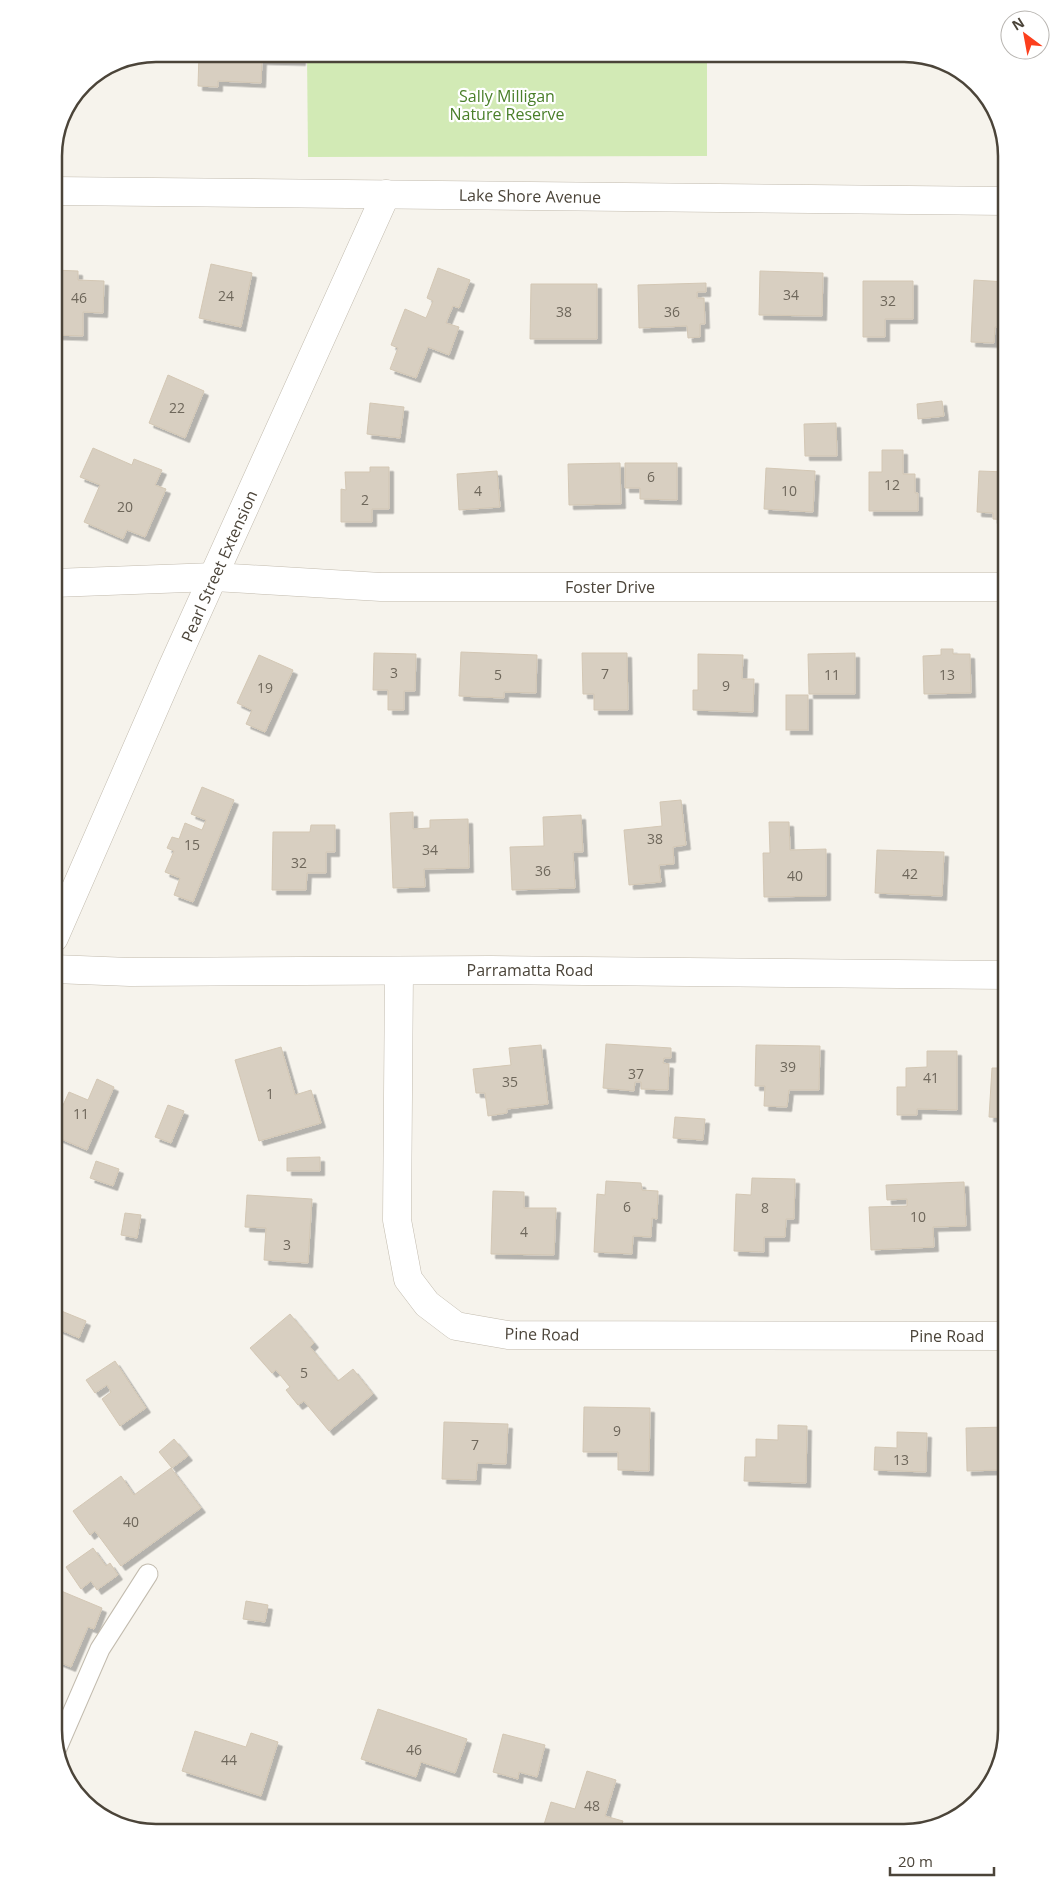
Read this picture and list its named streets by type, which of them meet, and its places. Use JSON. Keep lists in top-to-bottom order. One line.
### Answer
{"streets":{"street":["Lake Shore Avenue","Pearl Street Extension","Foster Drive","Parramatta Road","Pine Road"]},"crossings":[["Lake Shore Avenue","Pearl Street Extension"],["Pearl Street Extension","Foster Drive"],["Parramatta Road","Pine Road"]],"parks":["Sally Milligan Nature Reserve"],"house_numbers":["34","24","46","32","38","36","22","6","12","4","10","2","20","3","7","5","11","13","9","19","38","15","34","32","36","42","40","39","37","41","35","1","11","6","8","10","4","3","5","9","7","13","40","46","44","48"],"scale_bar":"20 m","north":"top left"}
